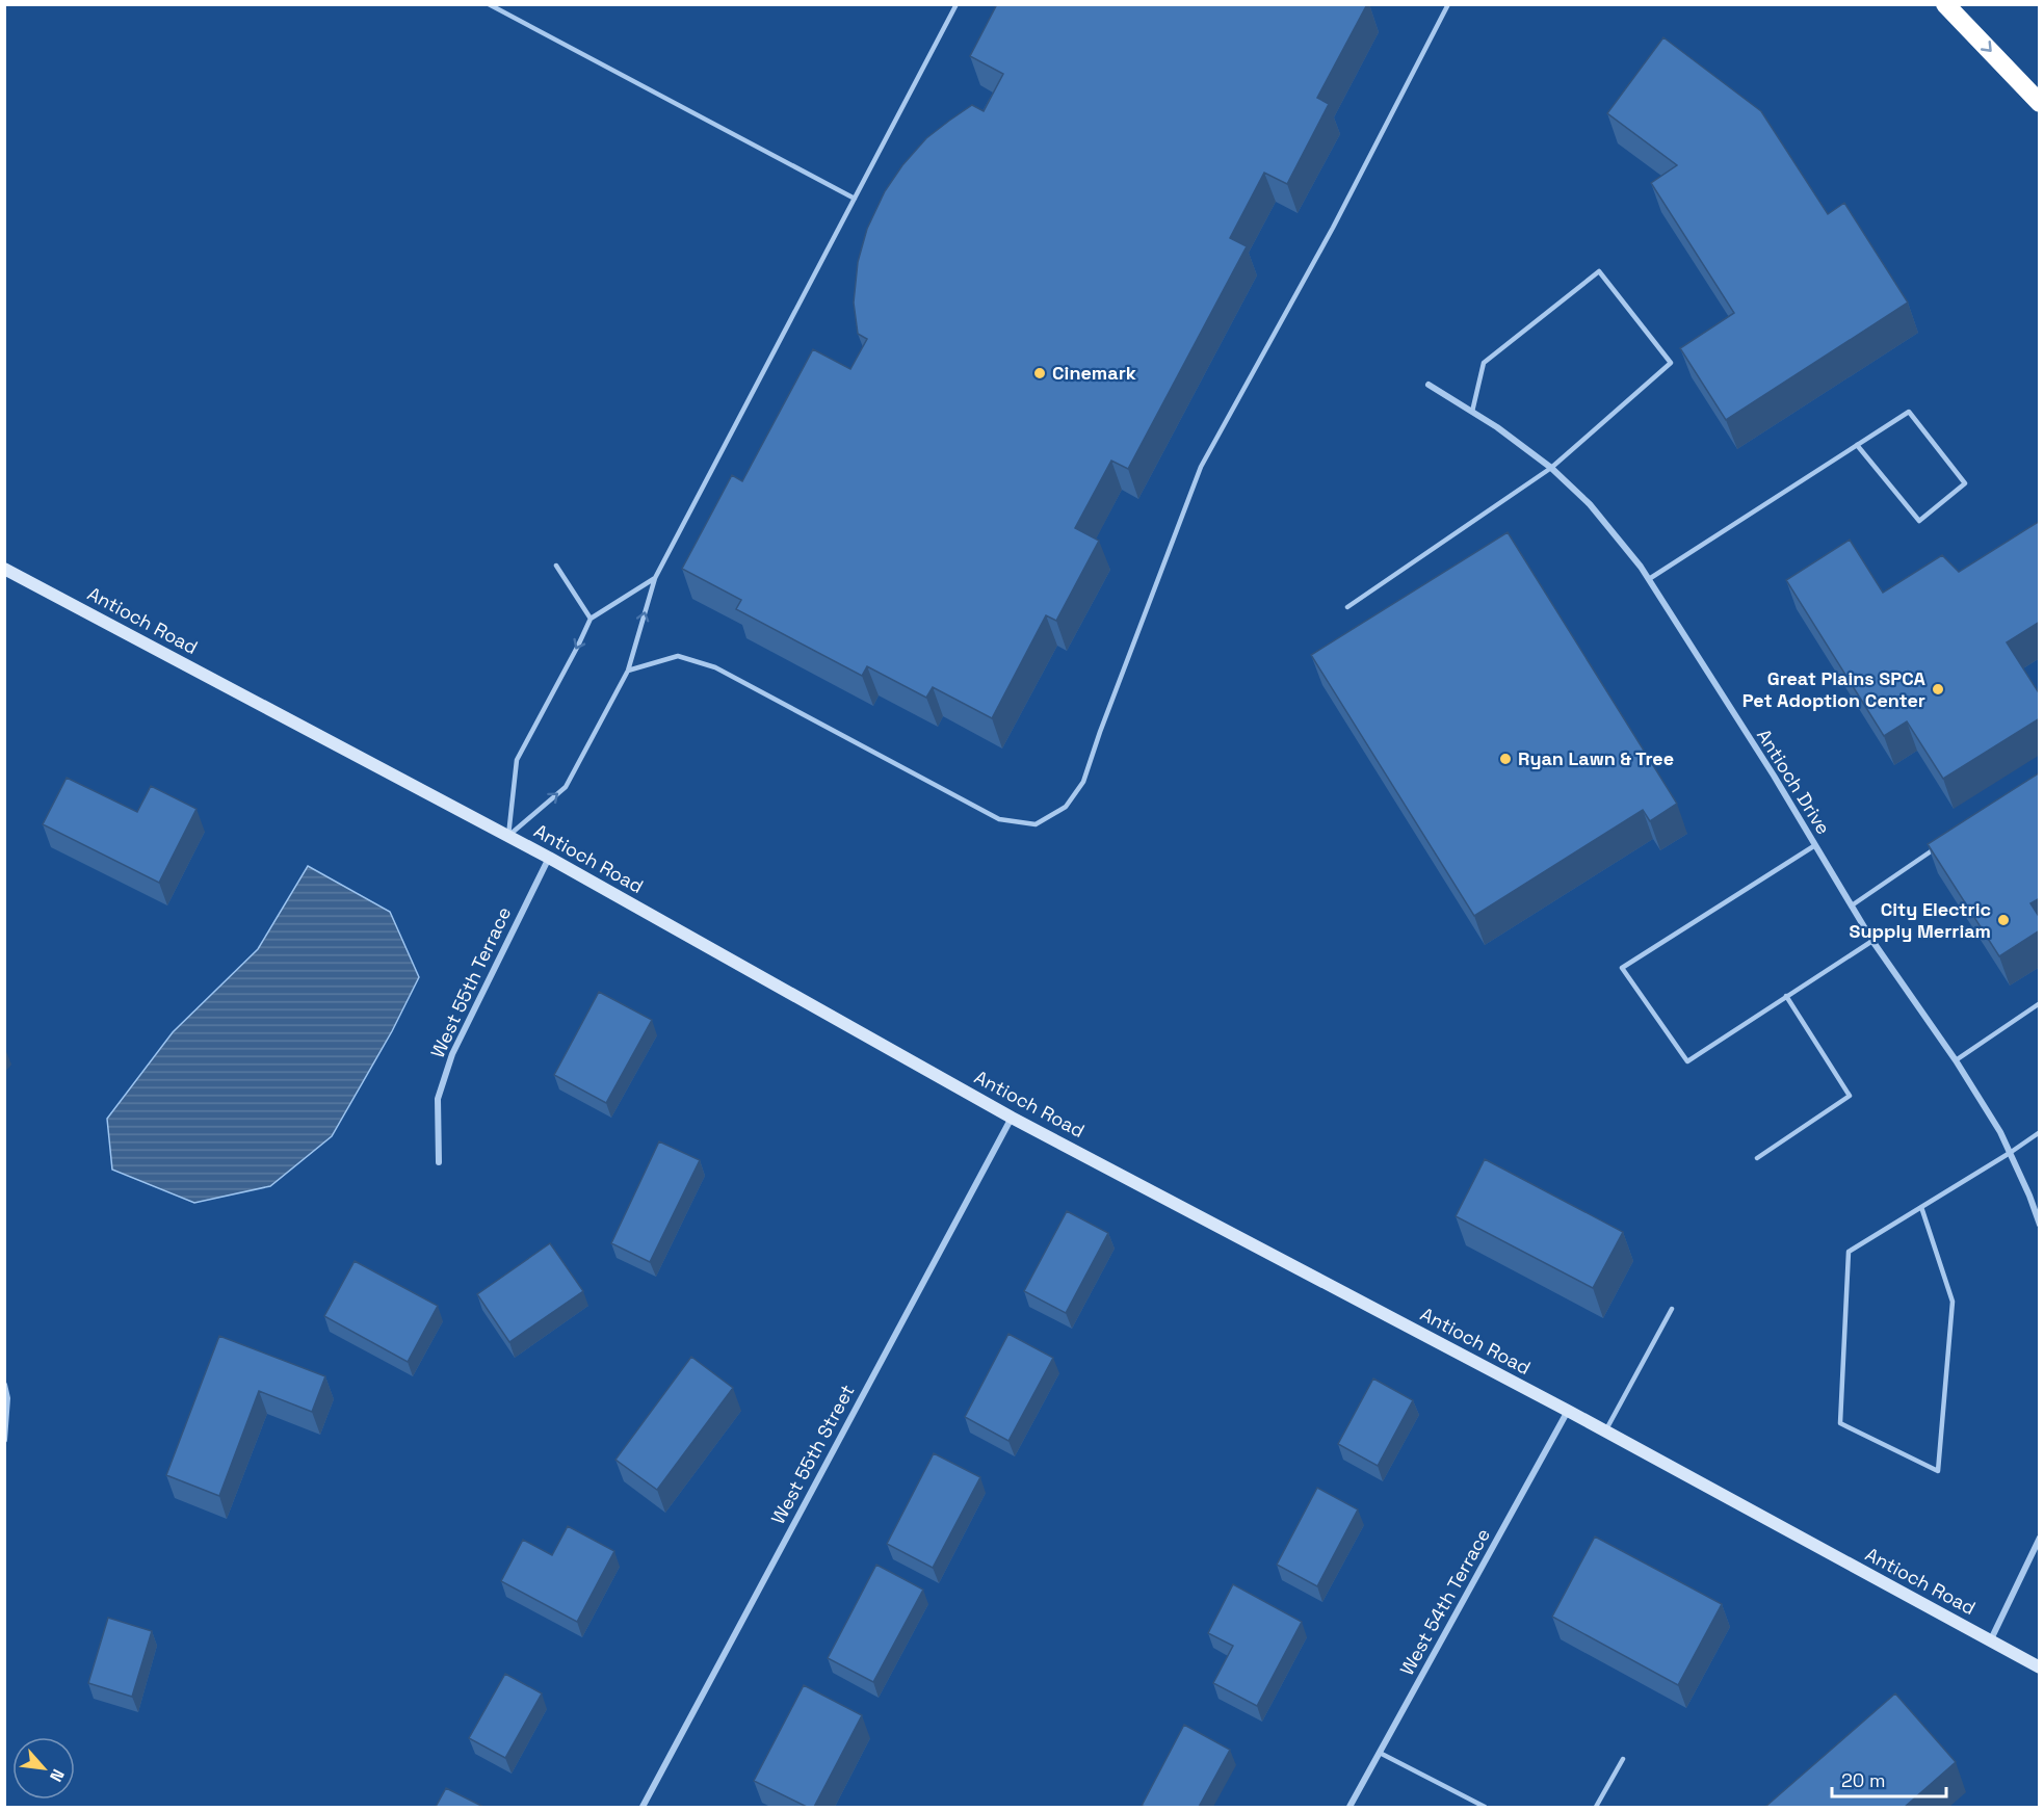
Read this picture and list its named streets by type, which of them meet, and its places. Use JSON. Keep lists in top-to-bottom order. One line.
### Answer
{"streets":{"main road":["Antioch Road"],"street":["Antioch Drive","West 55th Terrace","West 55th Street","West 54th Terrace"]},"crossings":[["Antioch Road","West 55th Terrace"],["Antioch Road","West 55th Street"],["Antioch Road","West 54th Terrace"]],"places":["Cinemark","Great Plains SPCA Pet Adoption Center","Ryan Lawn & Tree","City Electric Supply Merriam"],"scale_bar":"20 m","north":"bottom right"}
